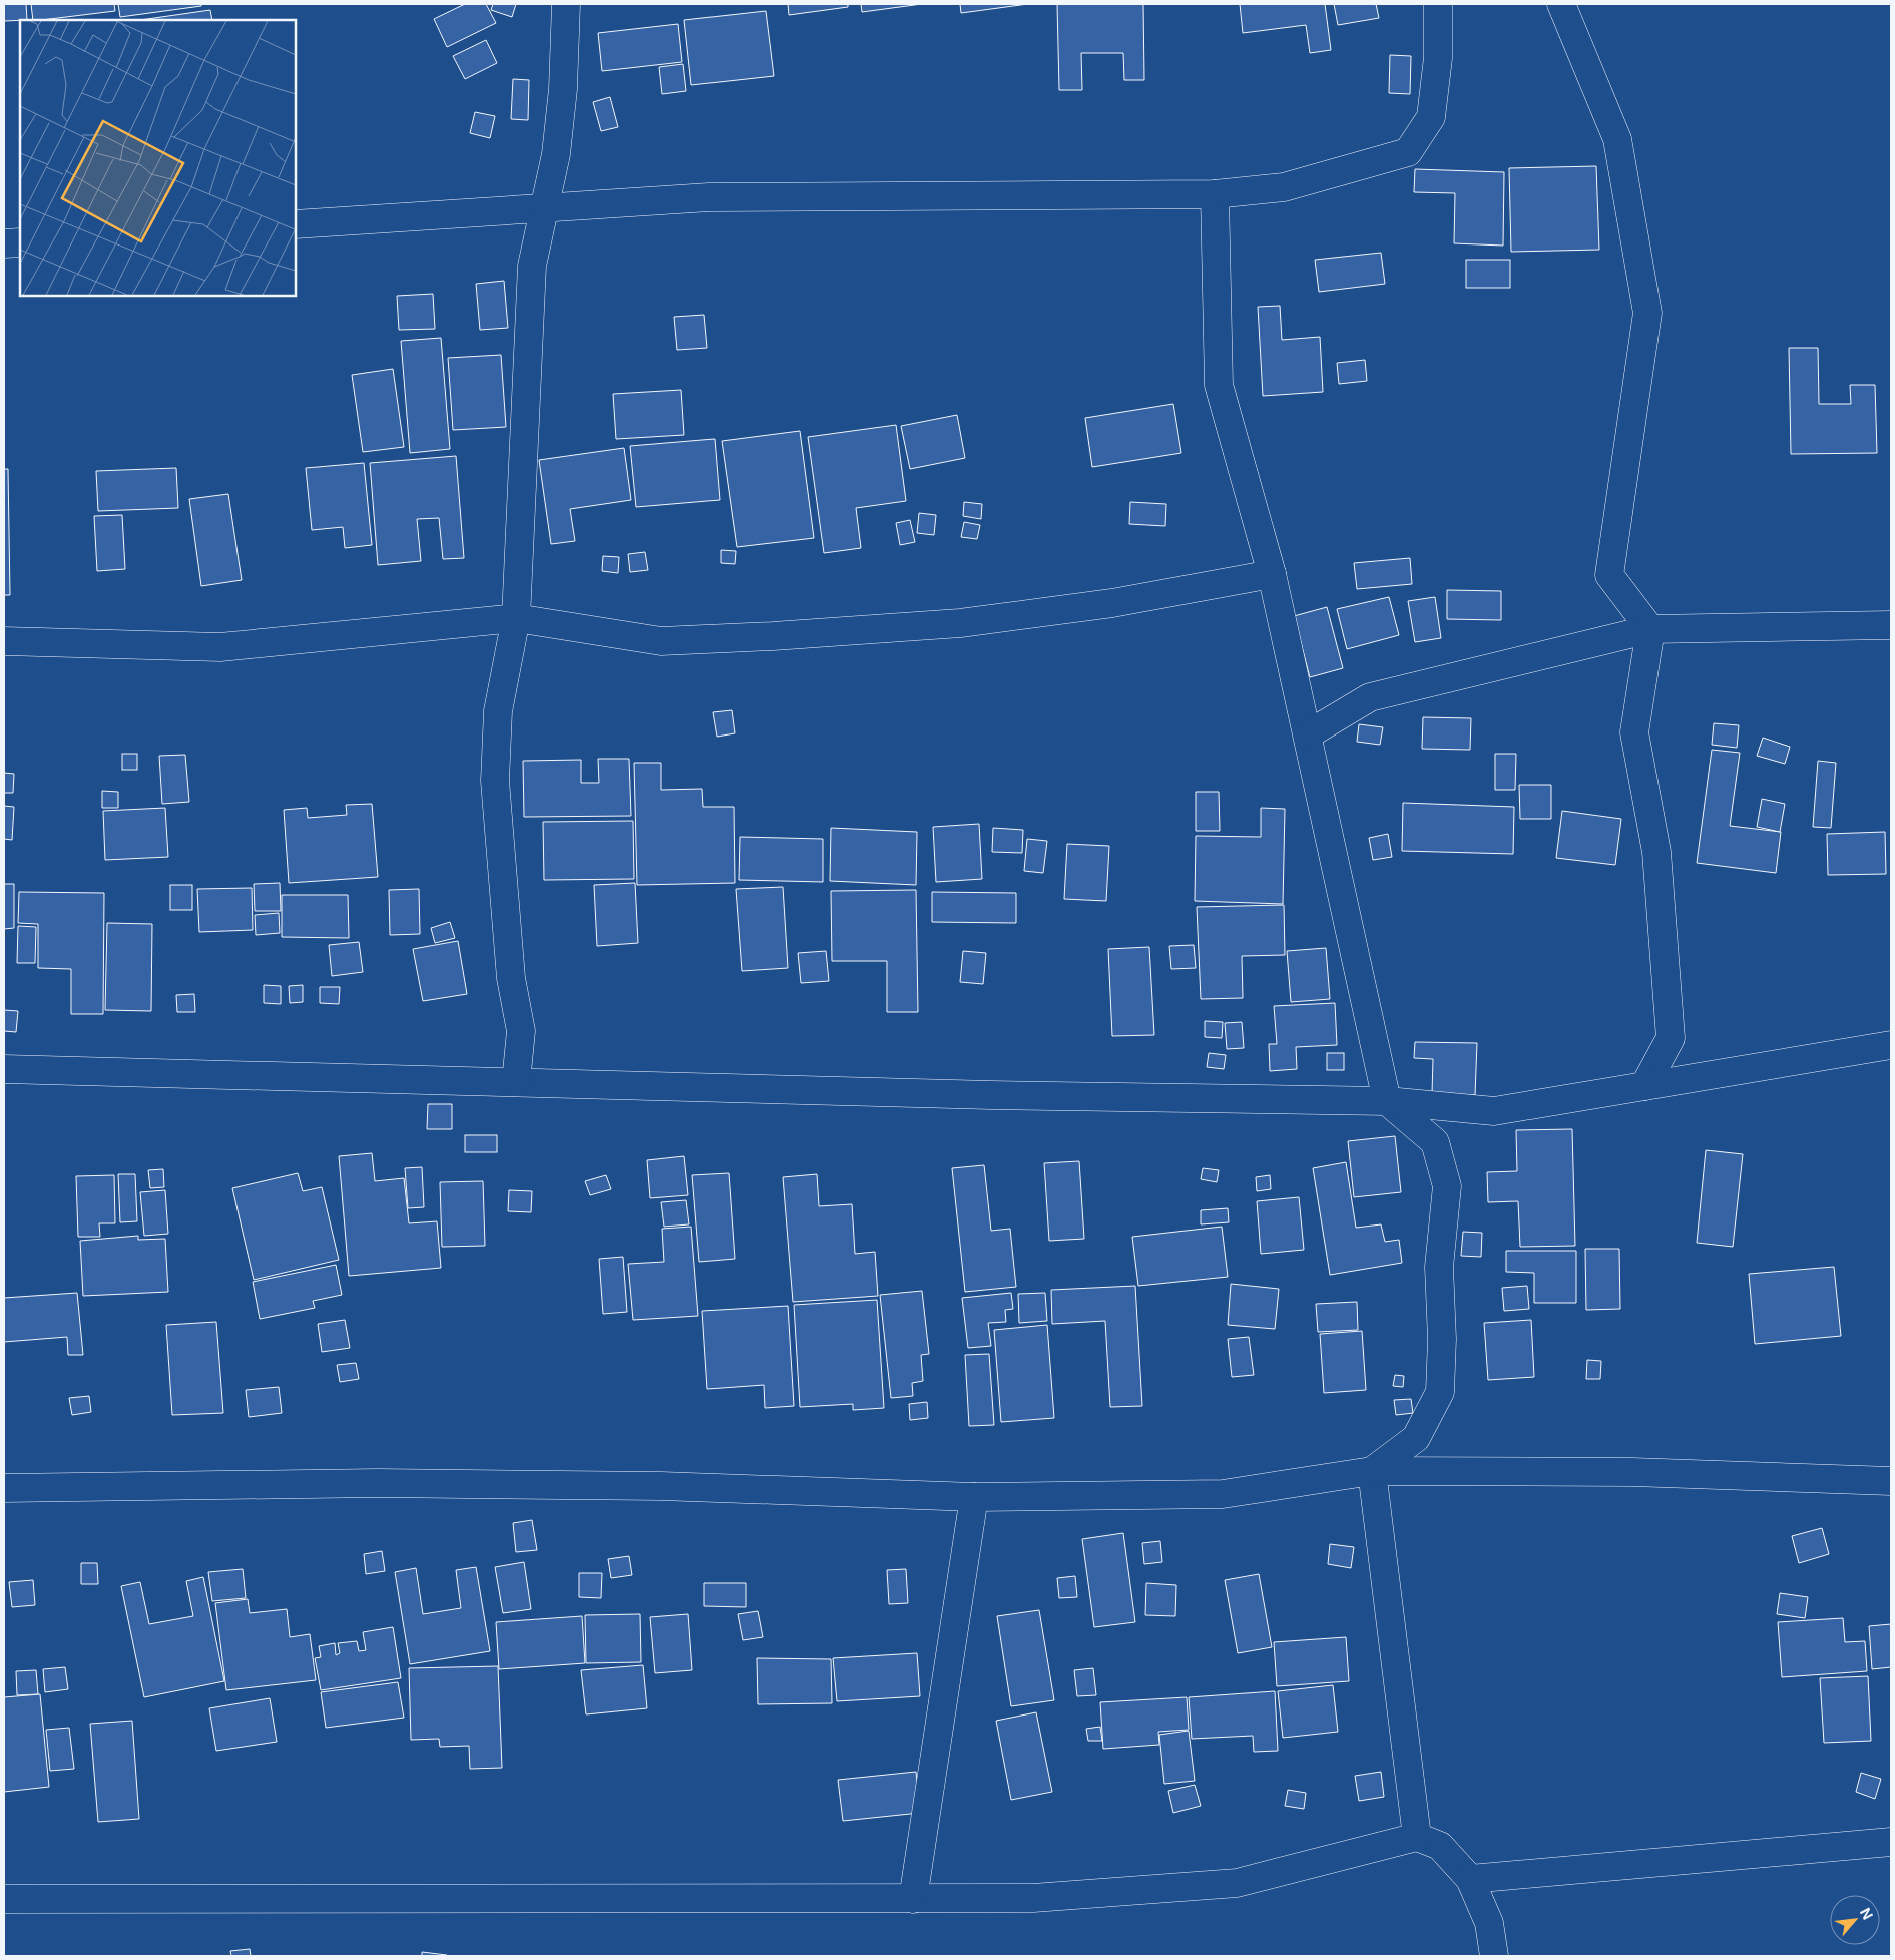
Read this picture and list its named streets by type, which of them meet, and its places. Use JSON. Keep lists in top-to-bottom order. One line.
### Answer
{"north":"top right"}
